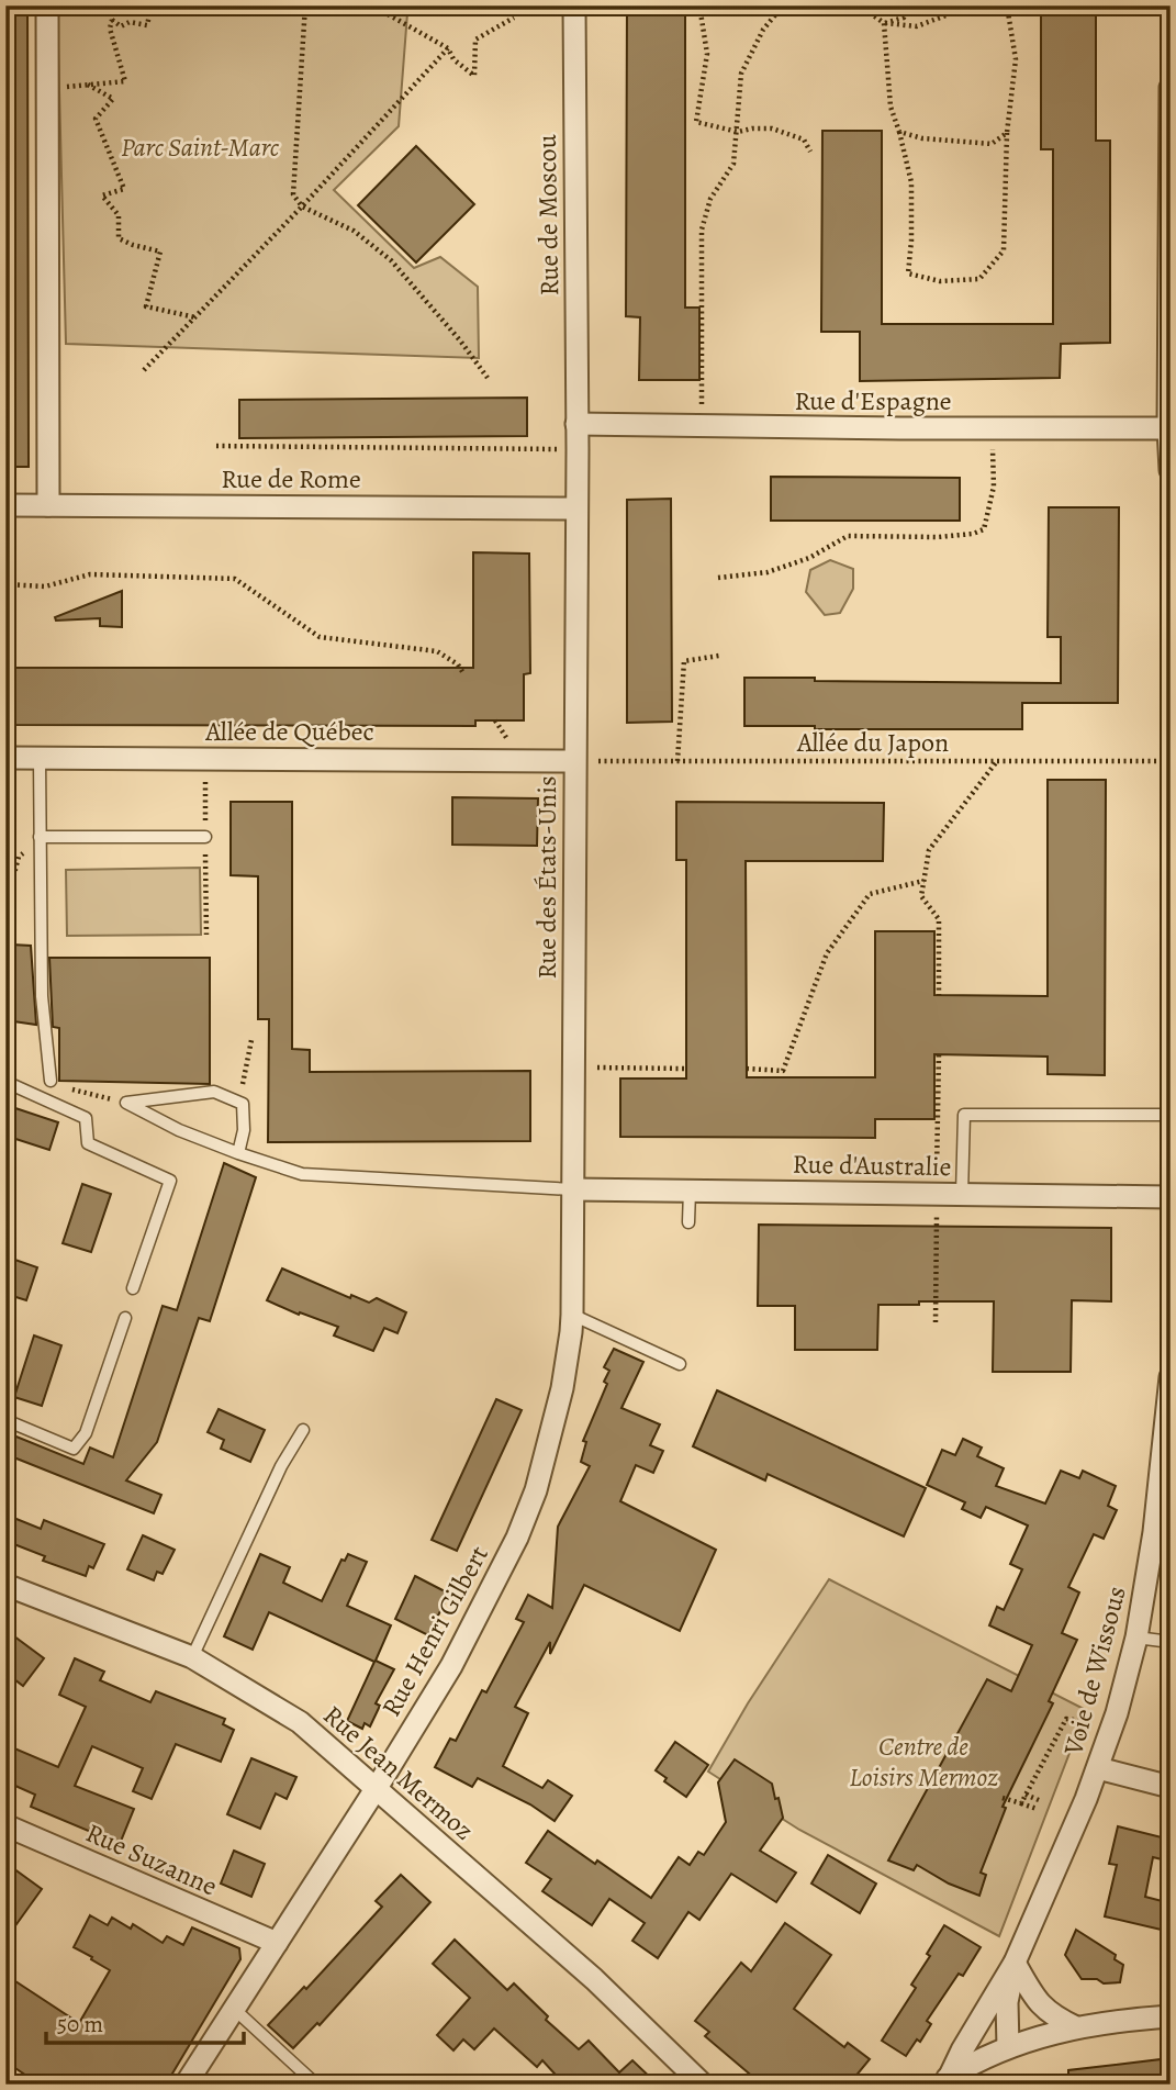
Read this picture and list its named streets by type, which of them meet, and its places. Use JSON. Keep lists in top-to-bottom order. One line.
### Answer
{"streets":{"street":["Rue de Moscou","Rue d'Espagne","Rue de Rome","Allée de Québec","Rue des États-Unis","Rue d'Australie","Rue Henri Gilbert","Voie de Wissous","Rue Jean Mermoz","Rue Suzanne"],"path":["Allée du Japon"]},"crossings":[["Rue de Moscou","Rue d'Espagne"],["Rue de Moscou","Rue des États-Unis"],["Rue d'Espagne","Rue des États-Unis"],["Rue de Rome","Rue des États-Unis"],["Allée de Québec","Allée du Japon"],["Allée de Québec","Rue des États-Unis"],["Allée du Japon","Rue des États-Unis"],["Rue des États-Unis","Rue d'Australie"],["Rue des États-Unis","Rue Henri Gilbert"],["Rue Henri Gilbert","Rue Jean Mermoz"],["Rue Henri Gilbert","Rue Suzanne"]],"parks":["Parc Saint-Marc","Centre de Loisirs Mermoz"],"scale_bar":"50 m"}
